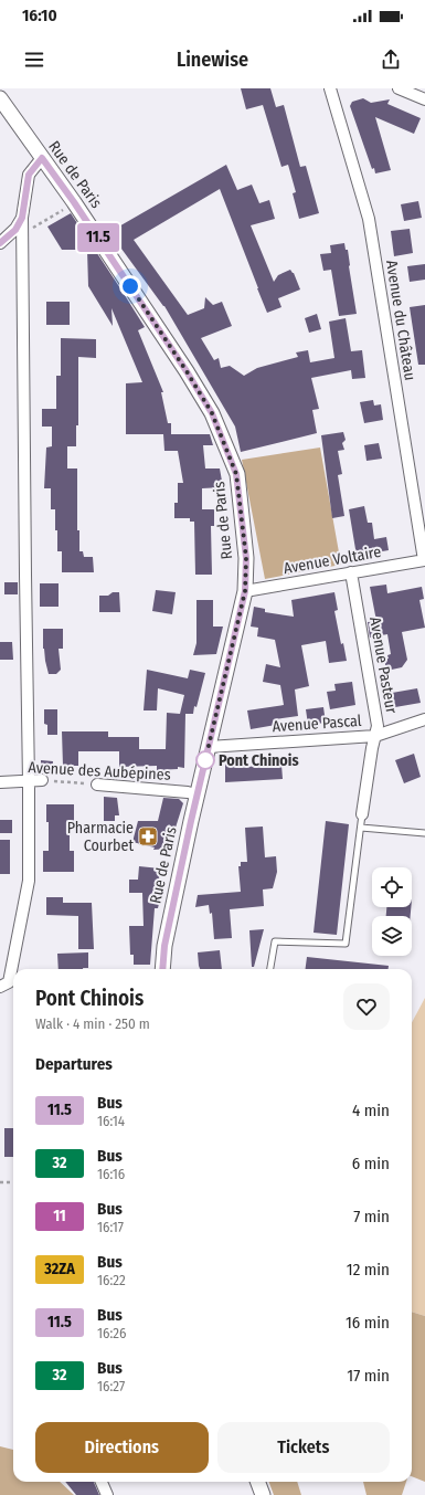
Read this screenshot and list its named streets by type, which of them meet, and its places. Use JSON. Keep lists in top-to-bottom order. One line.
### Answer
{"streets":{"street":["Rue de Paris","Avenue du Château","Avenue Voltaire","Avenue Pasteur","Avenue Pascal","Avenue des Aubépines"]},"crossings":[["Rue de Paris","Avenue Voltaire"],["Rue de Paris","Avenue Pascal"],["Rue de Paris","Avenue des Aubépines"],["Avenue du Château","Avenue Voltaire"],["Avenue Voltaire","Avenue Pasteur"],["Avenue Pasteur","Avenue Pascal"]],"places":{"other":["Pont Chinois"],"pharmacy":["Pharmacie Courbet"]},"lines":["bus line 11.5"],"page":{"status":"16:10","header":"Linewise","on_map":"11.5","heading":[["Pont Chinois","Walk · 4 min · 250 m"],"Departures"],"list":[{"mark":"11.5","name":"Bus","note":"16:14","value":"4 min"},{"mark":"32","name":"Bus","note":"16:16","value":"6 min"},{"mark":"11","name":"Bus","note":"16:17","value":"7 min"},{"mark":"32ZA","name":"Bus","note":"16:22","value":"12 min"},{"mark":"11.5","name":"Bus","note":"16:26","value":"16 min"},{"mark":"32","name":"Bus","note":"16:27","value":"17 min"}],"buttons":["Directions","Tickets"]}}
